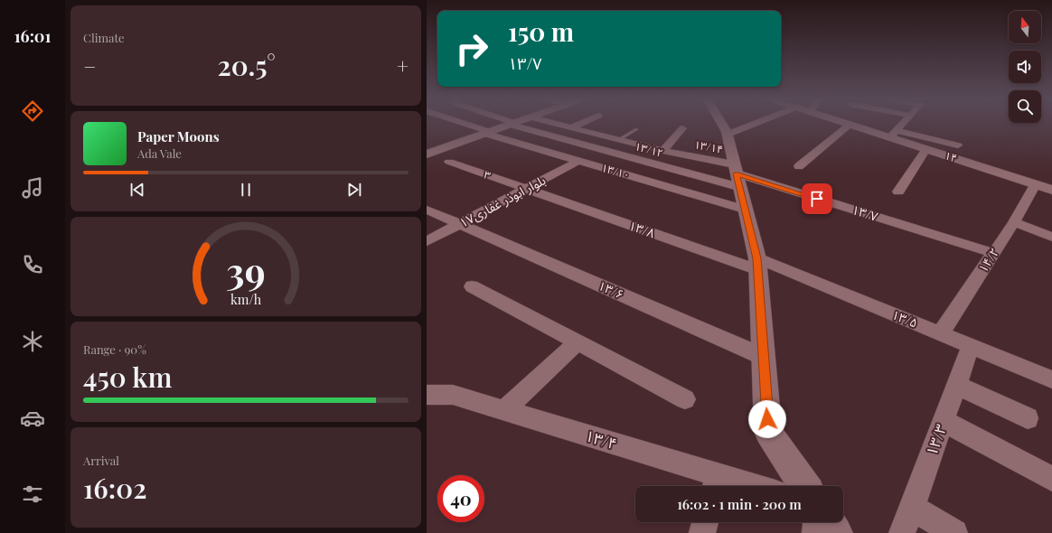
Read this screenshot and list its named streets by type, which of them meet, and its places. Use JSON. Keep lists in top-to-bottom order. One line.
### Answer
{"streets":{"street":["۱۳/۱۴","۱۳/۱۲","۱۴","۱۳/۱۰","۳","بلوار ابوذر غفاری۱۷","۱۳/۷","۱۳/۸","۱۴/۲","۱۳/۶","۱۳/۵","۱۳/۴","۱۳/۳"]},"crossings":[["۱۳/۱۴","۱۳/۱۲"],["۱۳/۱۴","۱۳/۷"],["۱۳/۱۲","۱۳/۷"],["۱۴","۱۴/۲"],["۱۳/۱۰","بلوار ابوذر غفاری۱۷"],["۳","بلوار ابوذر غفاری۱۷"],["۳","۱۳/۸"],["بلوار ابوذر غفاری۱۷","۱۳/۸"],["بلوار ابوذر غفاری۱۷","۱۳/۶"],["۱۳/۷","۱۴/۲"],["۱۳/۸","۱۳/۵"],["۱۴/۲","۱۳/۵"],["۱۳/۵","۱۳/۳"]],"north":"top","page":{"tabs":"16:01","tile":["Climate",["Range · 90%","450 km"],["Arrival","16:02"]],"turn":["150 m","۱۳/۷"],"heat":["−","20.5°","+"],"song":["Paper Moons","Ada Vale"],"limit":"40","trip":"16:02 · 1 min · 200 m","gauge":["39","km/h"]}}
